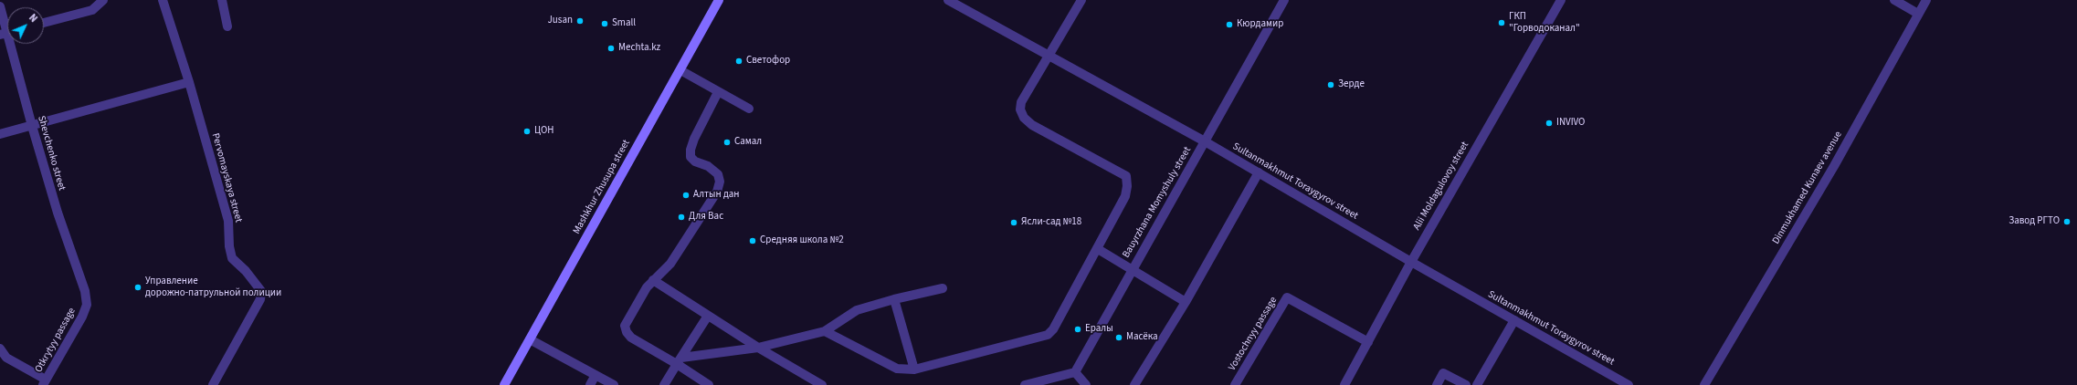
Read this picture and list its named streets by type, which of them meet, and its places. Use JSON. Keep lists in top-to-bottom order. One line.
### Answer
{"streets":{"main road":["Mashkhur Zhusupa street"],"street":["Shevchenko street","Pervomayskaya street","Sultanmakhmut Toraygyrov street","Alii Moldagulovoy street","Dinmukhamed Kunaev avenue","Bauyrzhana Momyshuly street","Vostochnyy passage","Otkrytyy passage"]},"crossings":[["Shevchenko street","Otkrytyy passage"],["Sultanmakhmut Toraygyrov street","Alii Moldagulovoy street"],["Sultanmakhmut Toraygyrov street","Bauyrzhana Momyshuly street"],["Alii Moldagulovoy street","Vostochnyy passage"]],"places":["Jusan","ГКП \"Горводоканал\"","Small","Кюрдамир","Mechta.kz","Светофор","Зерде","INVIVO","ЦОН","Самал","Алтын дан","Для Вас","Завод РГТО","Ясли-сад №18","Средняя школа №2","Управление дорожно-патрульной полиции","Ералы","Масёка"],"north":"top right"}
